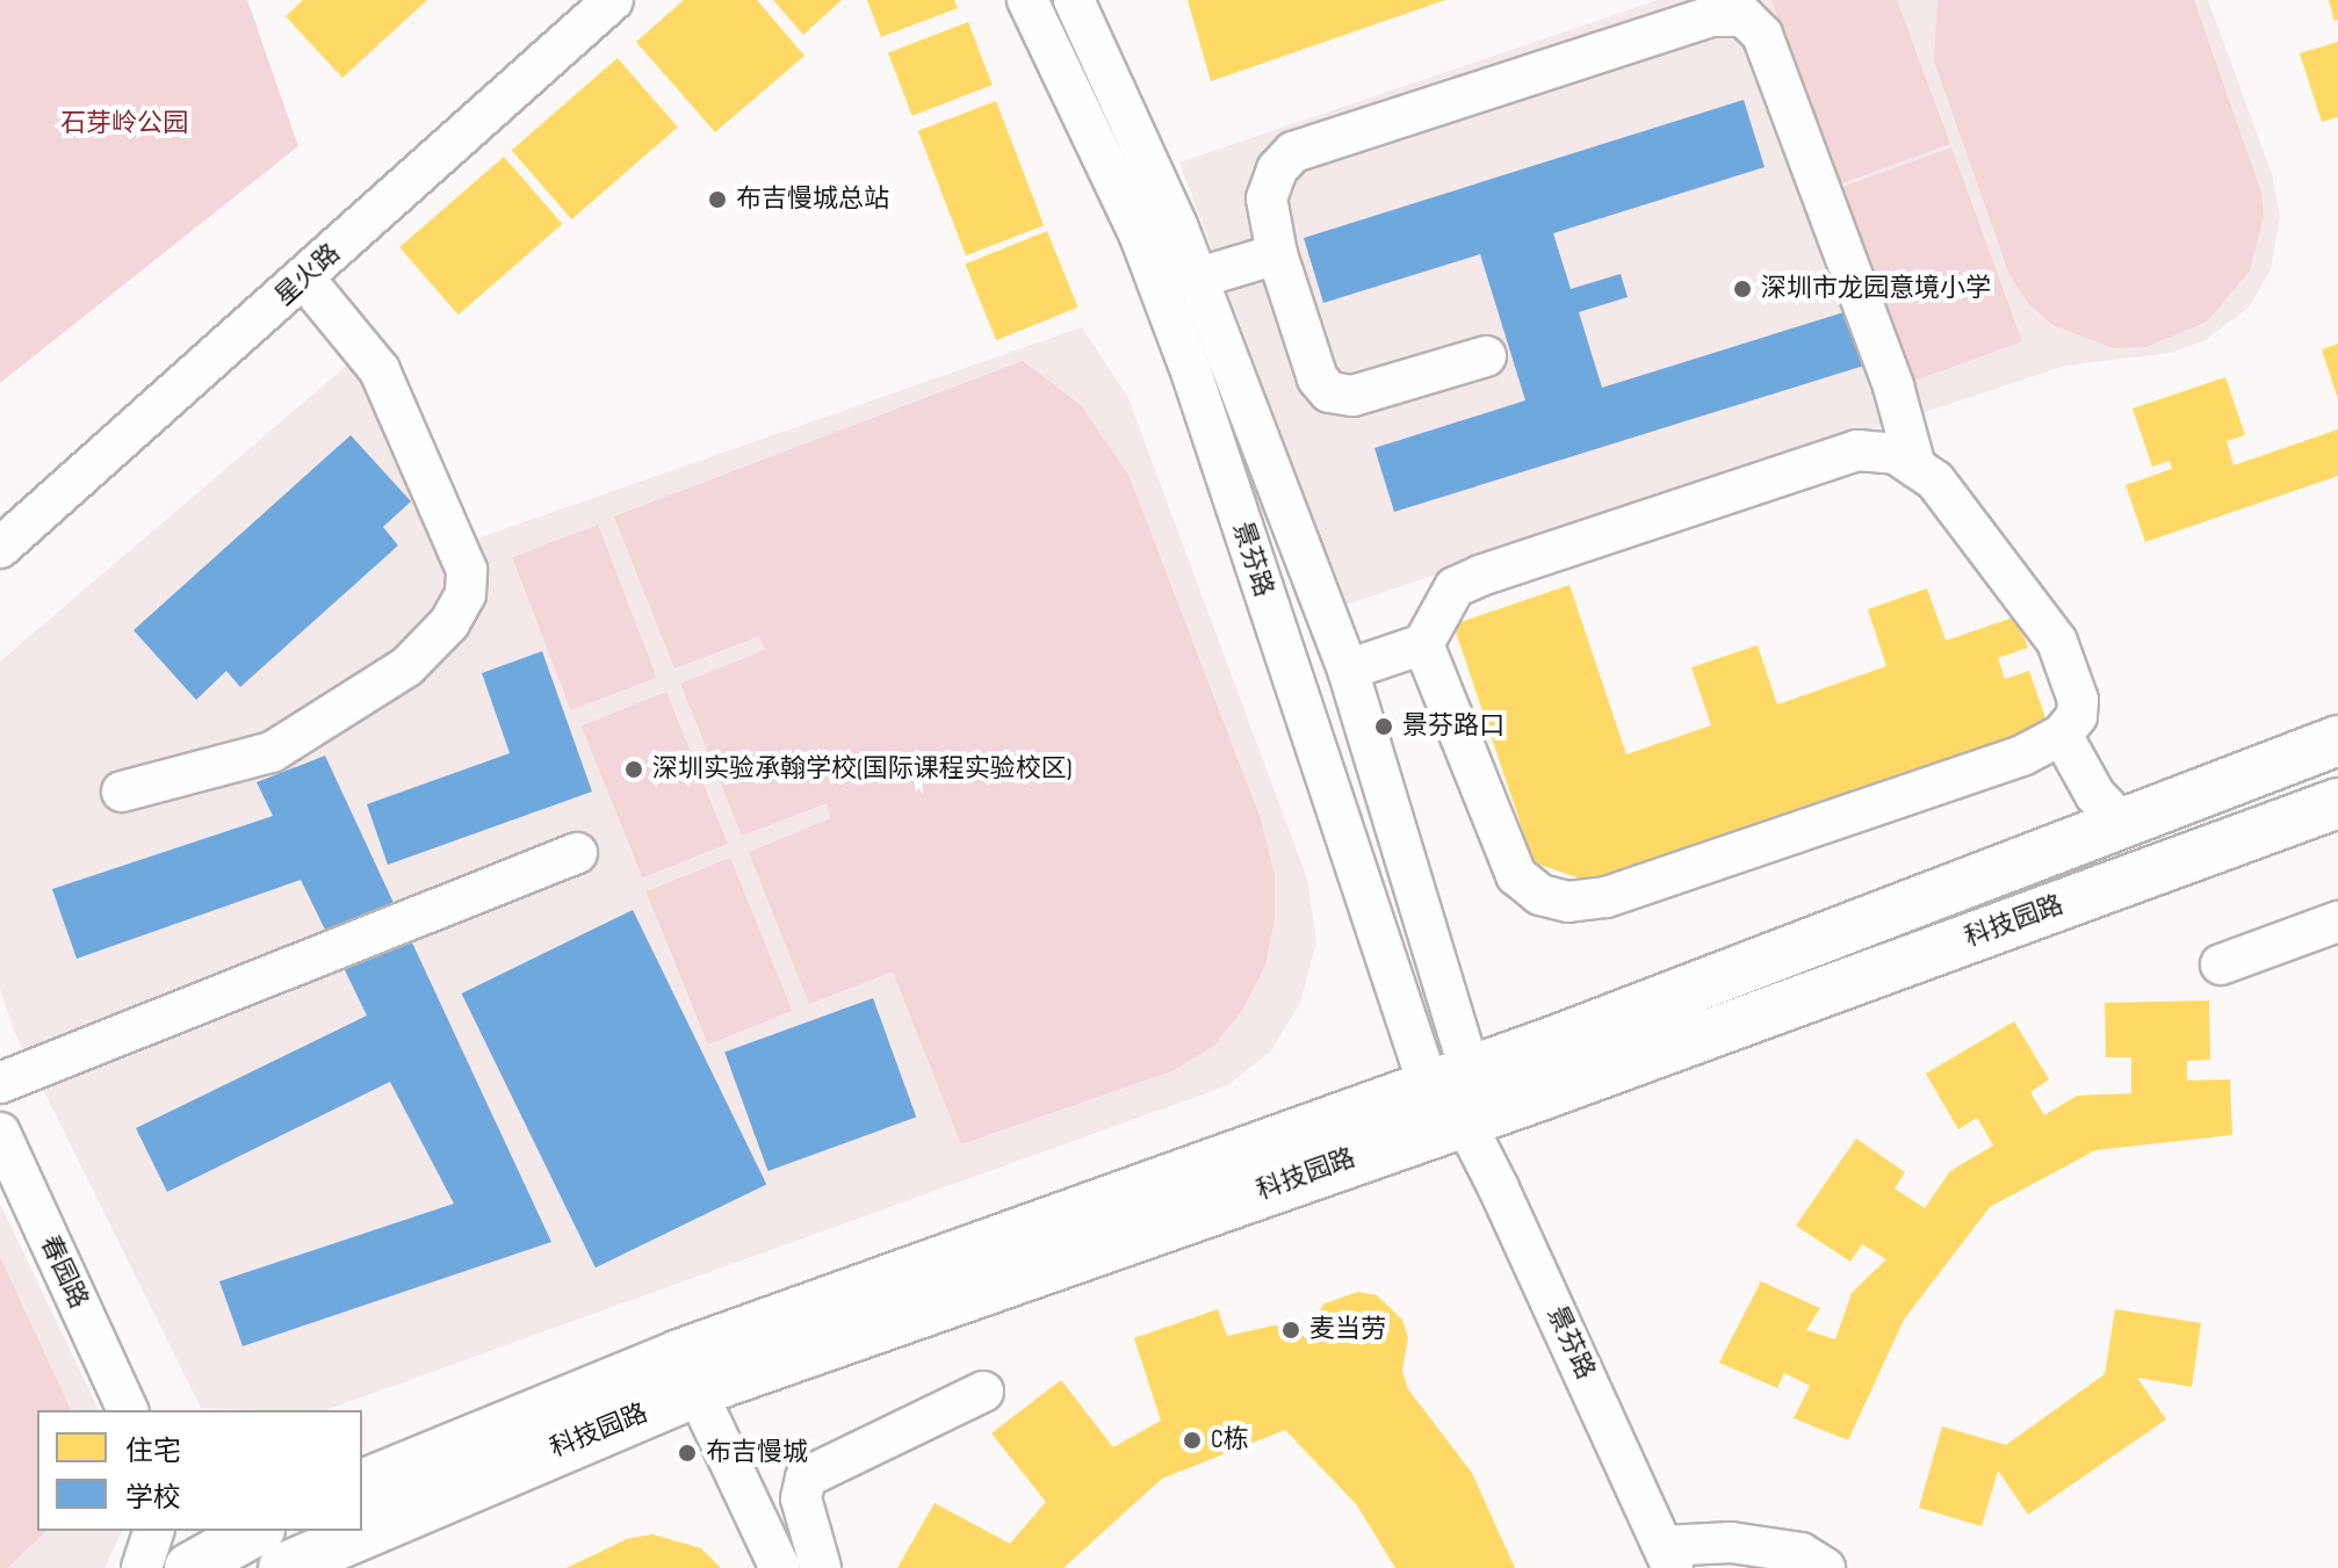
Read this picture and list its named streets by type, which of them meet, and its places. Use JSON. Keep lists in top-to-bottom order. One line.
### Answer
{"streets":{"main road":["科技园路"],"street":["星火路","景芬路","春园路"]},"crossings":[["景芬路","科技园路"]],"parks":["石芽岭公园"],"places":["布吉慢城总站","深圳市龙园意境小学","景芬路口","深圳实验承翰学校(国际课程实验校区)","麦当劳","C栋","布吉慢城"],"legend":["住宅","学校"]}
